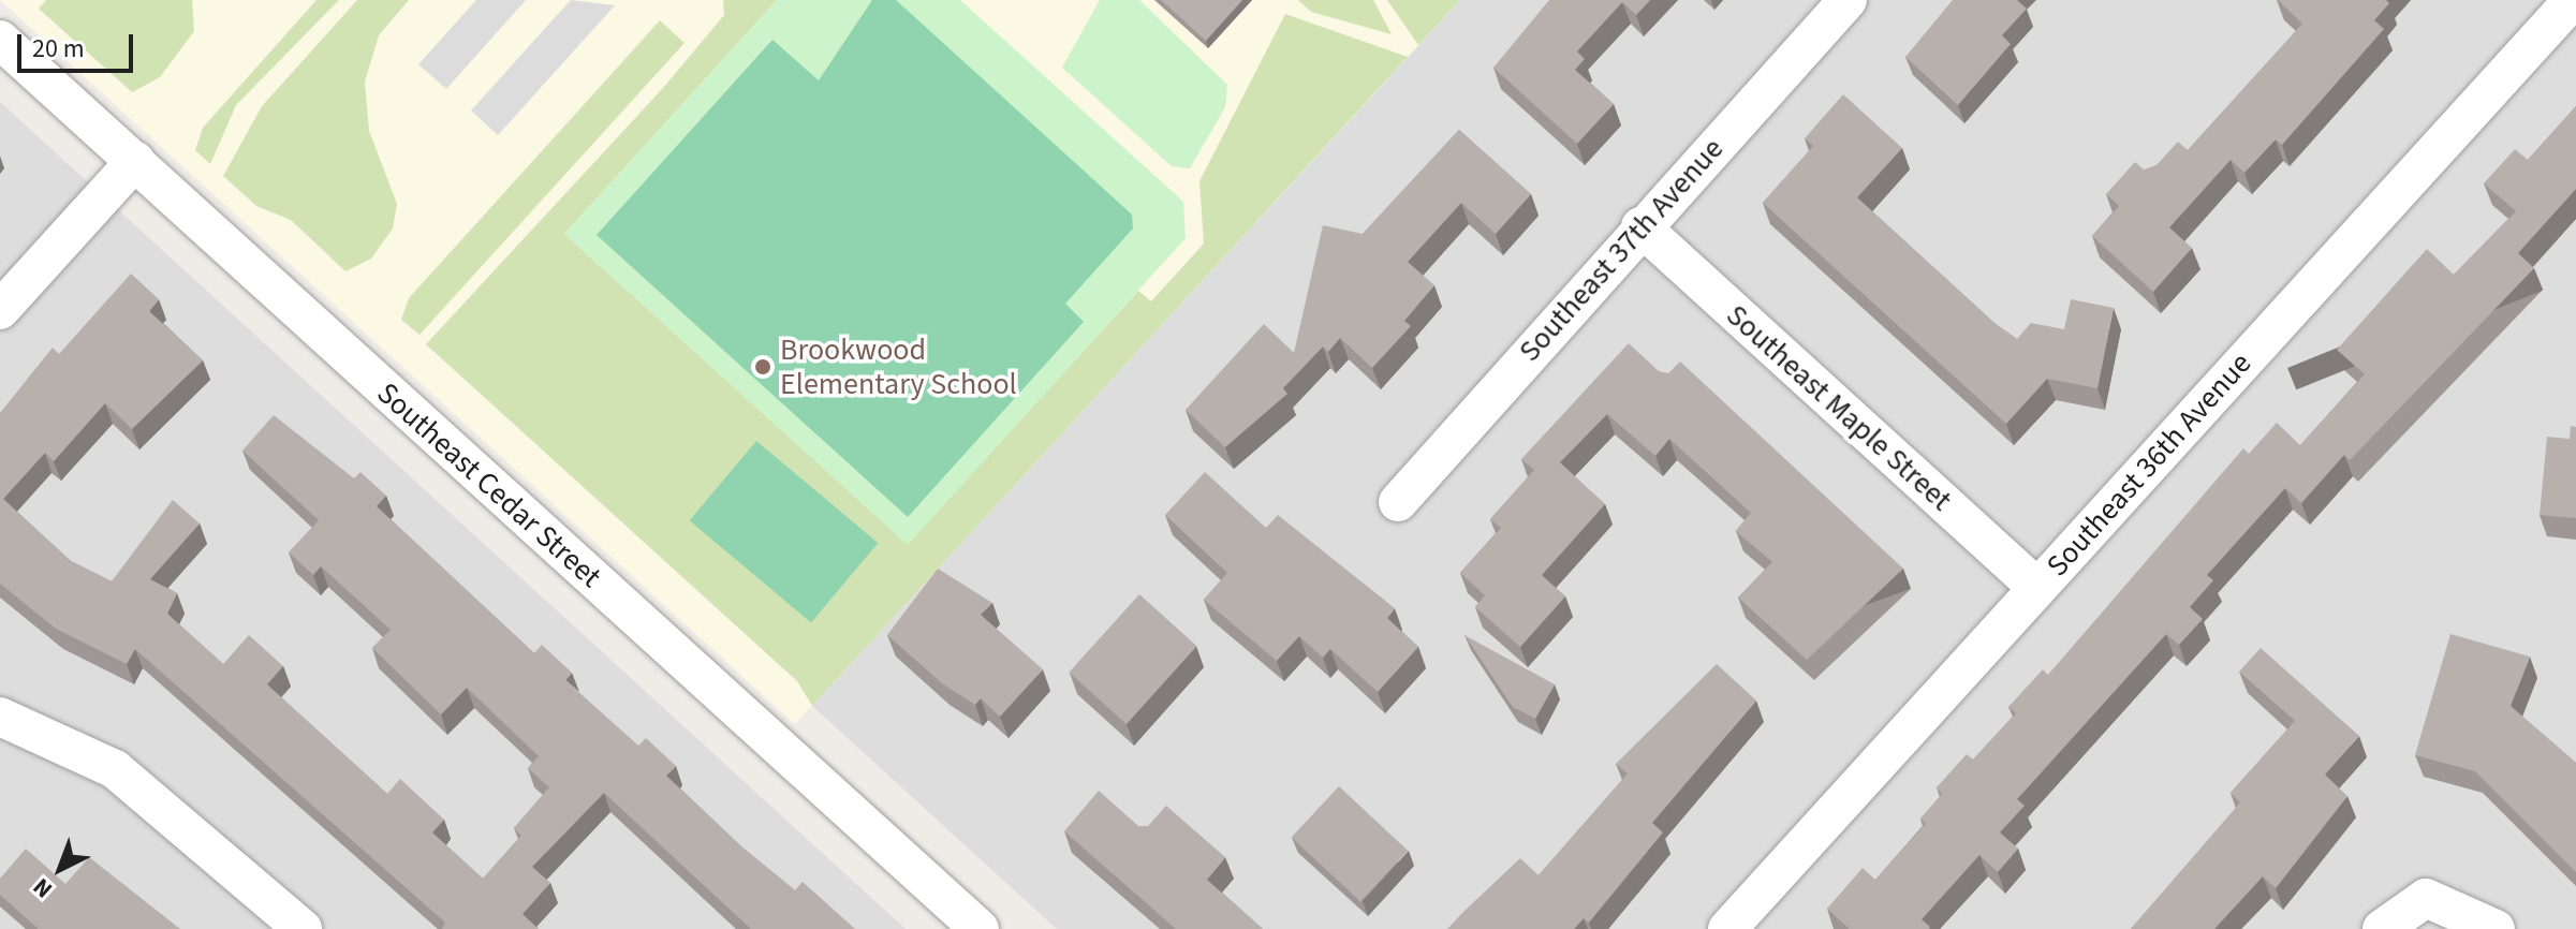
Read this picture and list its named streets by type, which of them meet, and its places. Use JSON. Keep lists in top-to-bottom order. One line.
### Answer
{"streets":{"street":["Southeast 37th Avenue","Southeast Maple Street","Southeast 36th Avenue","Southeast Cedar Street"]},"crossings":[["Southeast 37th Avenue","Southeast Maple Street"],["Southeast Maple Street","Southeast 36th Avenue"]],"places":["Brookwood Elementary School"],"scale_bar":"20 m","north":"bottom left"}
